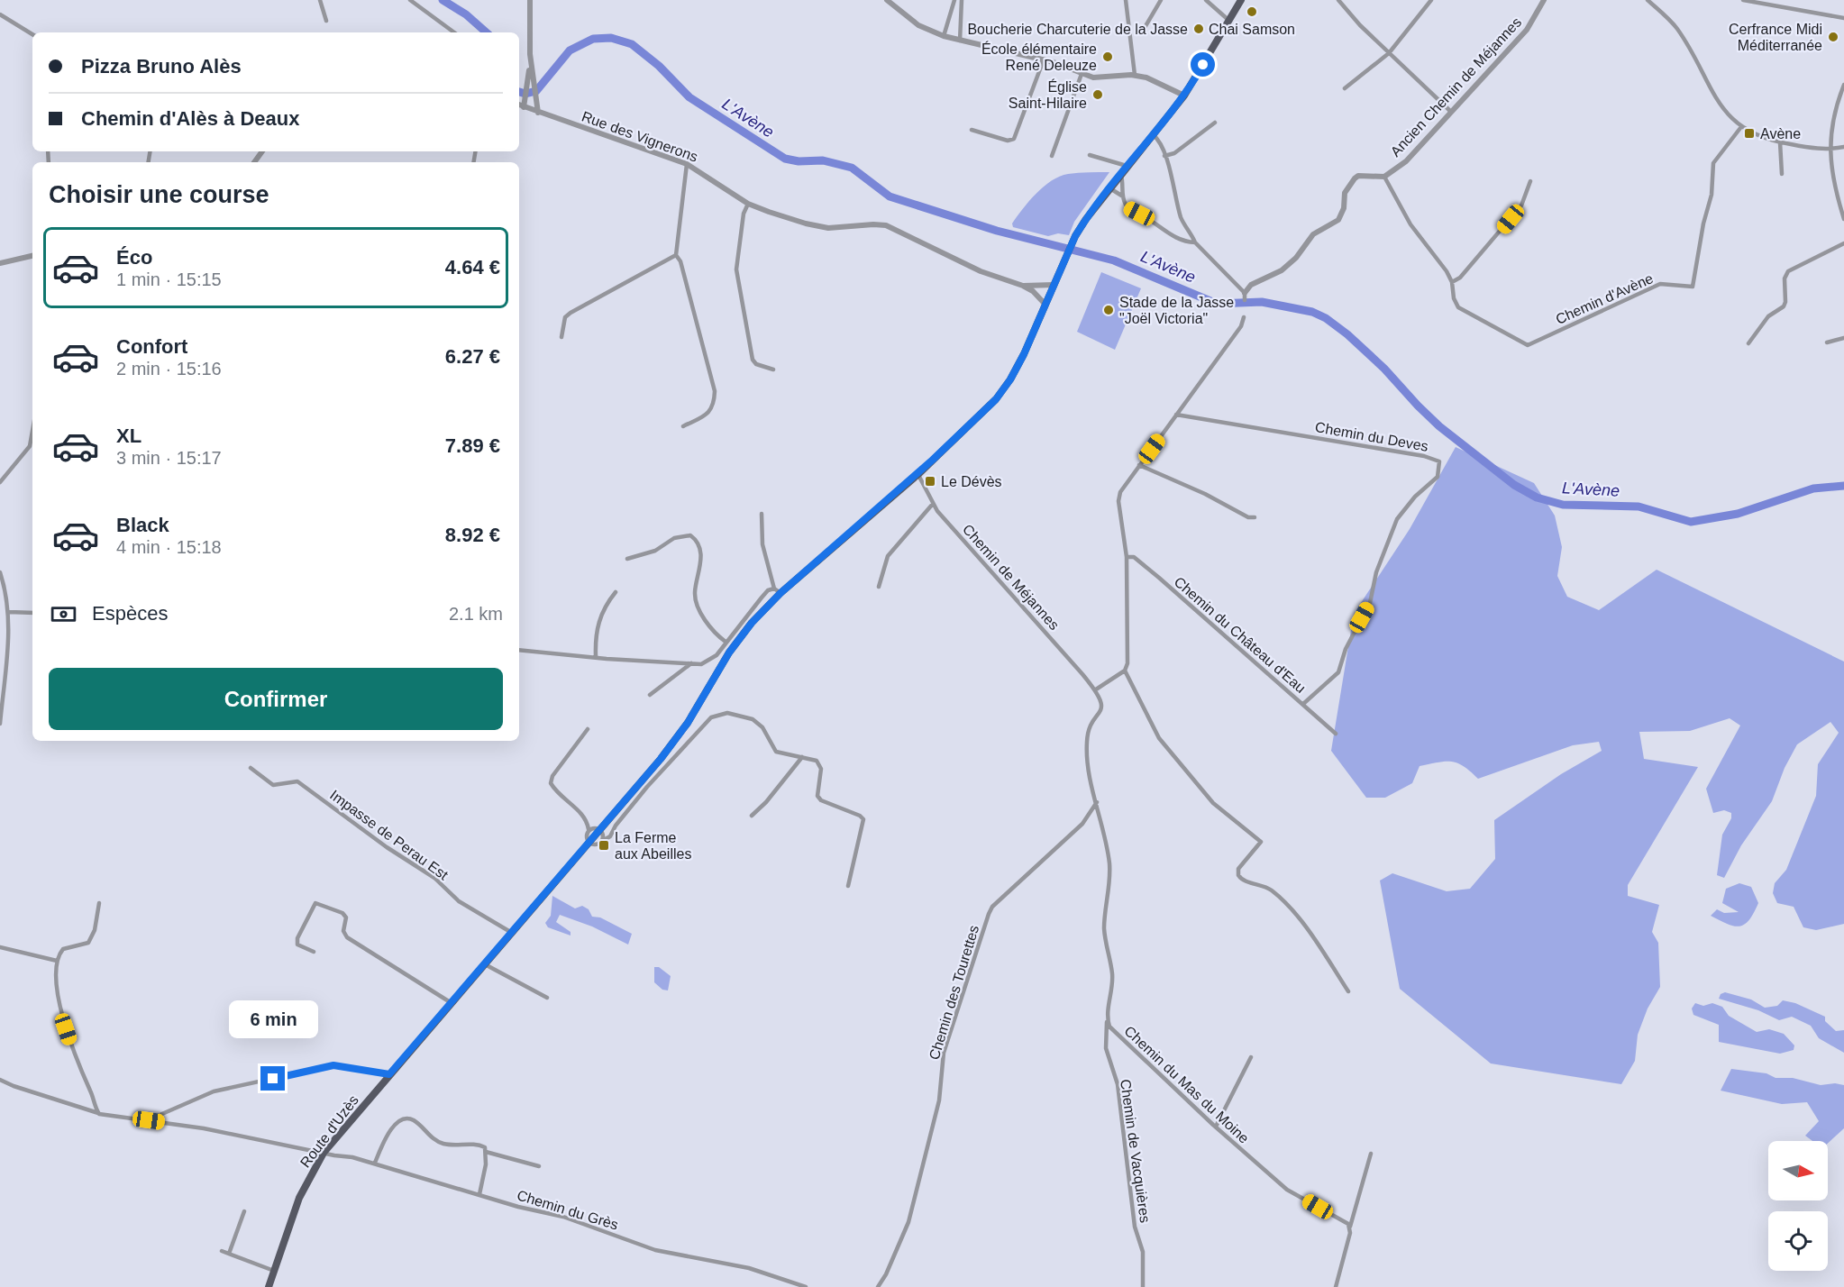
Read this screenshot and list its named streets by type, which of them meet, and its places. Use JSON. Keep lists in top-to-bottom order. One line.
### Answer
{"streets":{"main road":["Route d'Uzès"],"street":["Ancien Chemin de Méjannes","Rue des Vignerons","Chemin d'Avène","Chemin du Deves","Chemin de Méjannes","Chemin du Château d'Eau","Impasse de Perau Est","Chemin des Tourettes","Chemin du Mas du Moine","Chemin de Vacquières","Chemin du Grès"]},"crossings":[["Ancien Chemin de Méjannes","Chemin d'Avène"],["Rue des Vignerons","Route d'Uzès"],["Chemin du Deves","Chemin du Château d'Eau"],["Chemin de Méjannes","Chemin du Mas du Moine"],["Chemin de Méjannes","Route d'Uzès"],["Impasse de Perau Est","Route d'Uzès"],["Chemin des Tourettes","Chemin du Mas du Moine"],["Chemin du Mas du Moine","Chemin de Vacquières"],["Route d'Uzès","Chemin du Grès"]],"water":["L'Avène"],"places":{"other":["Chai Samson","Boucherie Charcuterie de la Jasse","Cerfrance Midi Méditerranée","École élémentaire René Deleuze","Église Saint-Hilaire","Stade de la Jasse \"Joël Victoria\""],"transit":["Avène","Le Dévès","La Ferme aux Abeilles"]},"north":"right","page":{"banner":["Pizza Bruno Alès","Chemin d'Alès à Deaux"],"heading":"Choisir une course","list":[{"name":"Éco","note":"1 min · 15:15","value":"4.64 €"},{"name":"Confort","note":"2 min · 15:16","value":"6.27 €"},{"name":"XL","note":"3 min · 15:17","value":"7.89 €"},{"name":"Black","note":"4 min · 15:18","value":"8.92 €"}],"pay":["Espèces","2.1 km"],"buttons":"Confirmer","bubble":"6 min"}}
